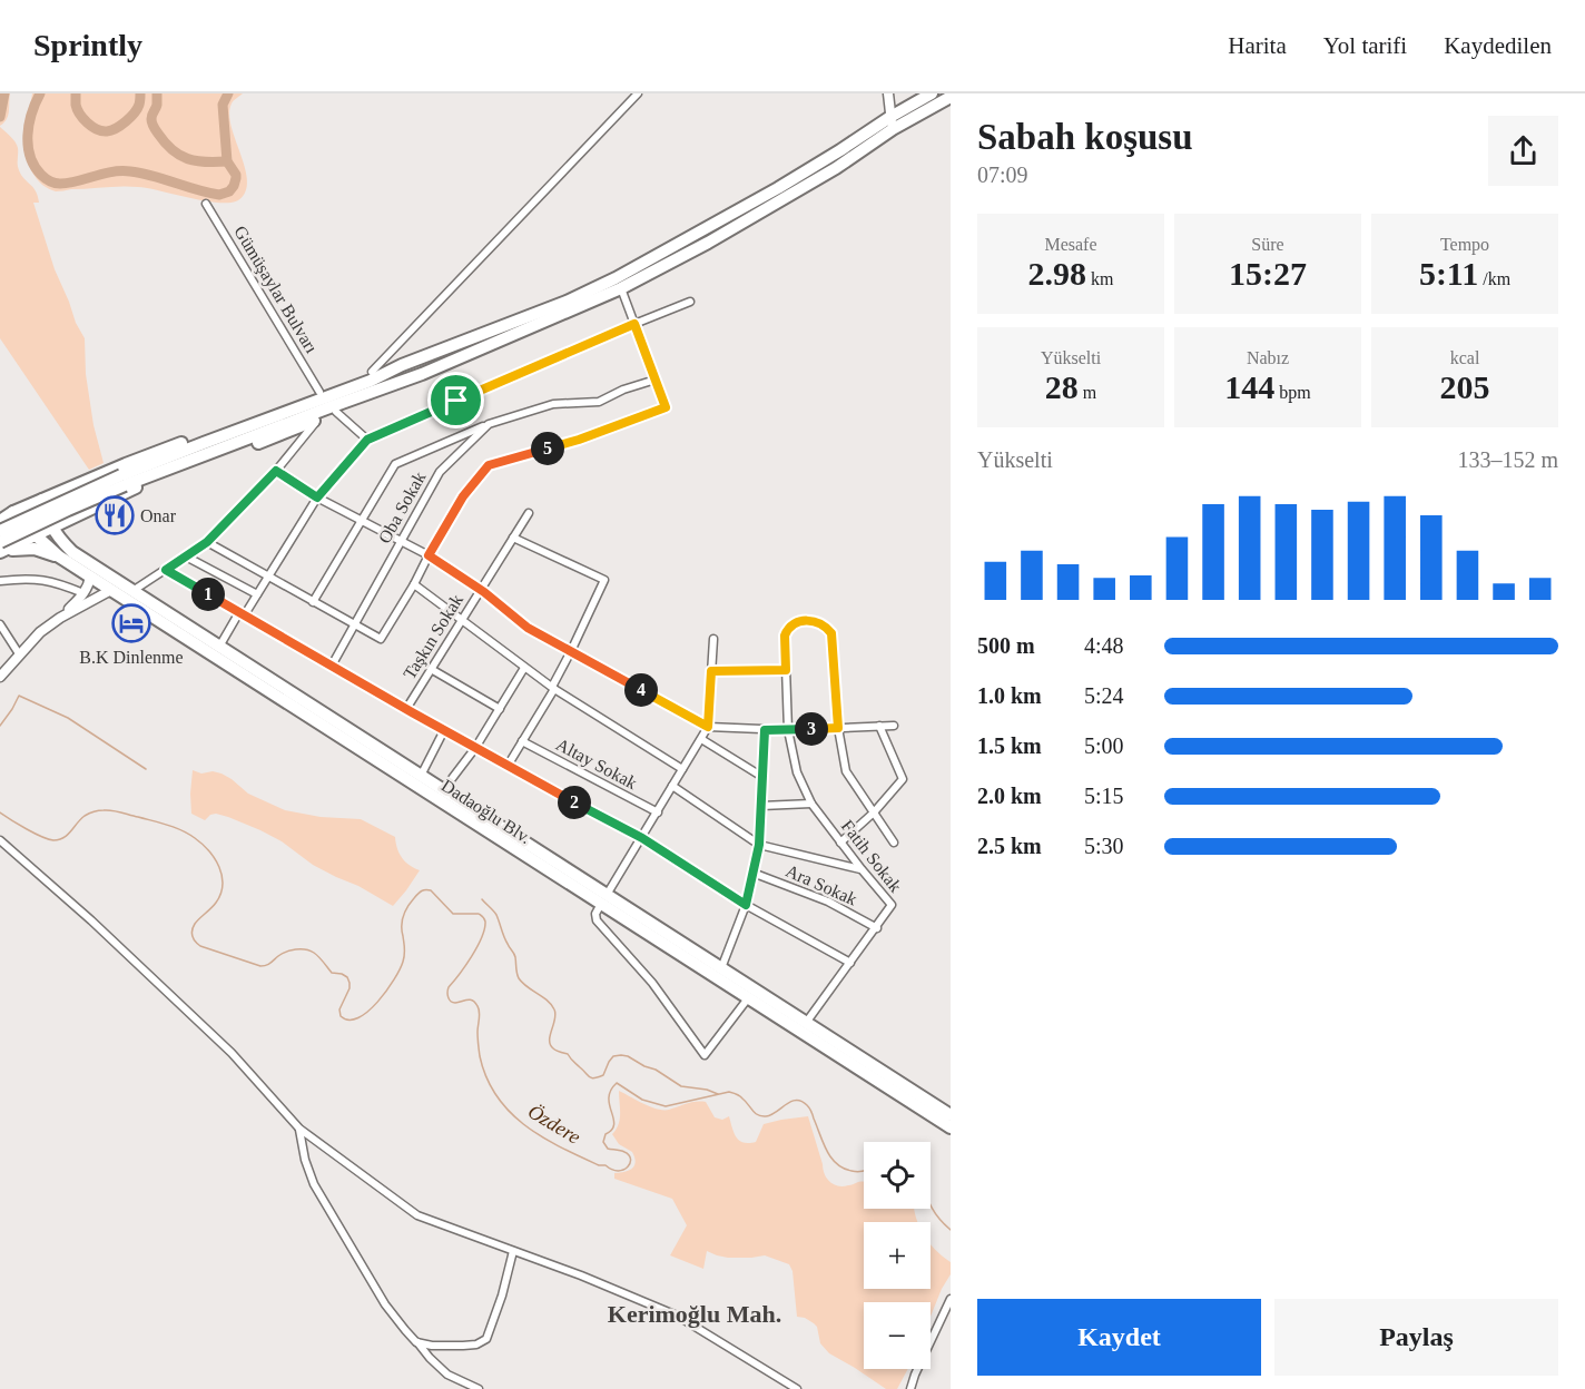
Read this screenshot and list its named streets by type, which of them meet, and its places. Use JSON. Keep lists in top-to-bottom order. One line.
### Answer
{"streets":{"highway":["Dadaoğlu Blv."],"street":["Gümüşaylar Bulvarı","Oba Sokak","Taşkın Sokak","Altay Sokak","Fatih Sokak","Ara Sokak"]},"crossings":[["Dadaoğlu Blv.","Fatih Sokak"],["Fatih Sokak","Ara Sokak"]],"districts":["Kerimoğlu Mah."],"water":["Özdere"],"places":{"restaurant":["Onar"],"hotel":["B.K Dinlenme"]},"page":{"header":"Sprintly","nav":["Harita","Yol tarifi","Kaydedilen"],"heading":["Sabah koşusu","07:09"],"stats":[["Mesafe","2.98 km"],["Süre","15:27"],["Tempo","5:11 /km"],["Yükselti","28 m"],["Nabız","144 bpm"],["kcal","205"]],"pins":["5","1","4","3","2"],"chart":["Yükselti","133–152 m"],"list":[{"name":"500 m","note":"4:48"},{"name":"1.0 km","note":"5:24"},{"name":"1.5 km","note":"5:00"},{"name":"2.0 km","note":"5:15"},{"name":"2.5 km","note":"5:30"}],"map_buttons":["+","−"],"buttons":["Kaydet","Paylaş"]}}
